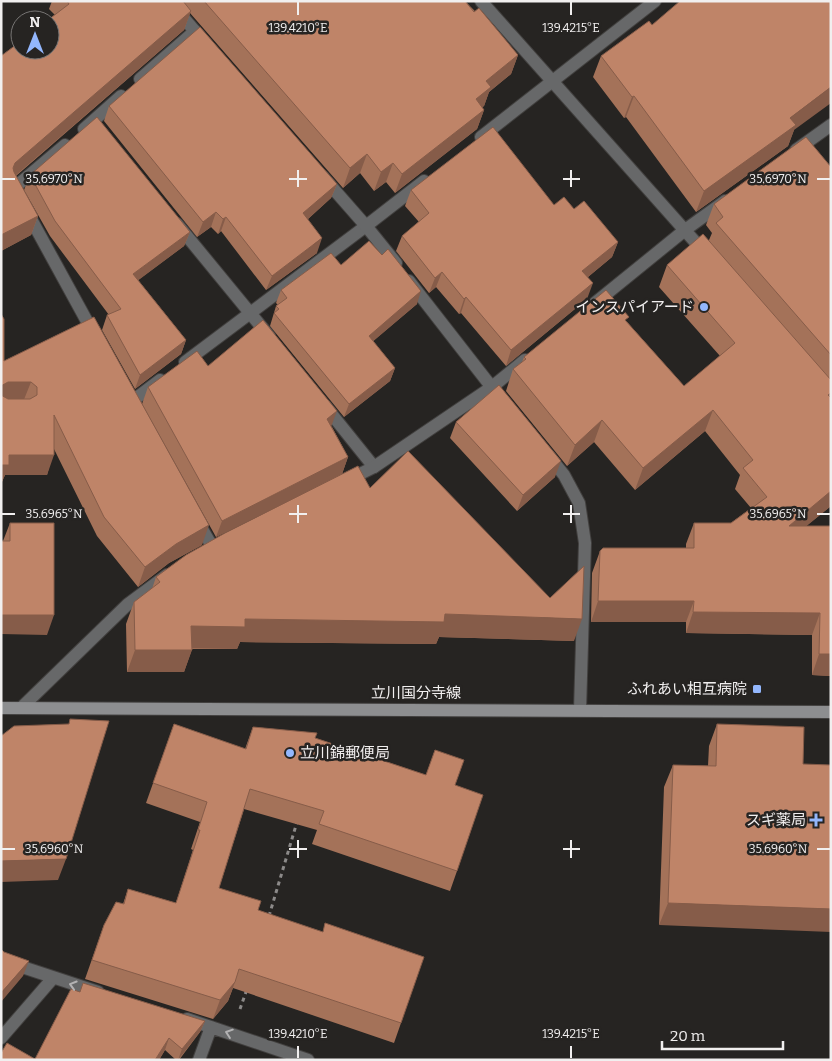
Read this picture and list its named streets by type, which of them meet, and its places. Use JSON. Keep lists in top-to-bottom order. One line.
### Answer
{"streets":{"main road":["立川国分寺線"]},"places":{"other":["インスパイアード","立川錦郵便局"],"transit":["ふれあい相互病院"],"health":["スギ薬局"]},"scale_bar":"20 m","north":"top","coordinates":["139.4210°E","139.4215°E","35.6970°N","35.6965°N","35.6960°N"]}
